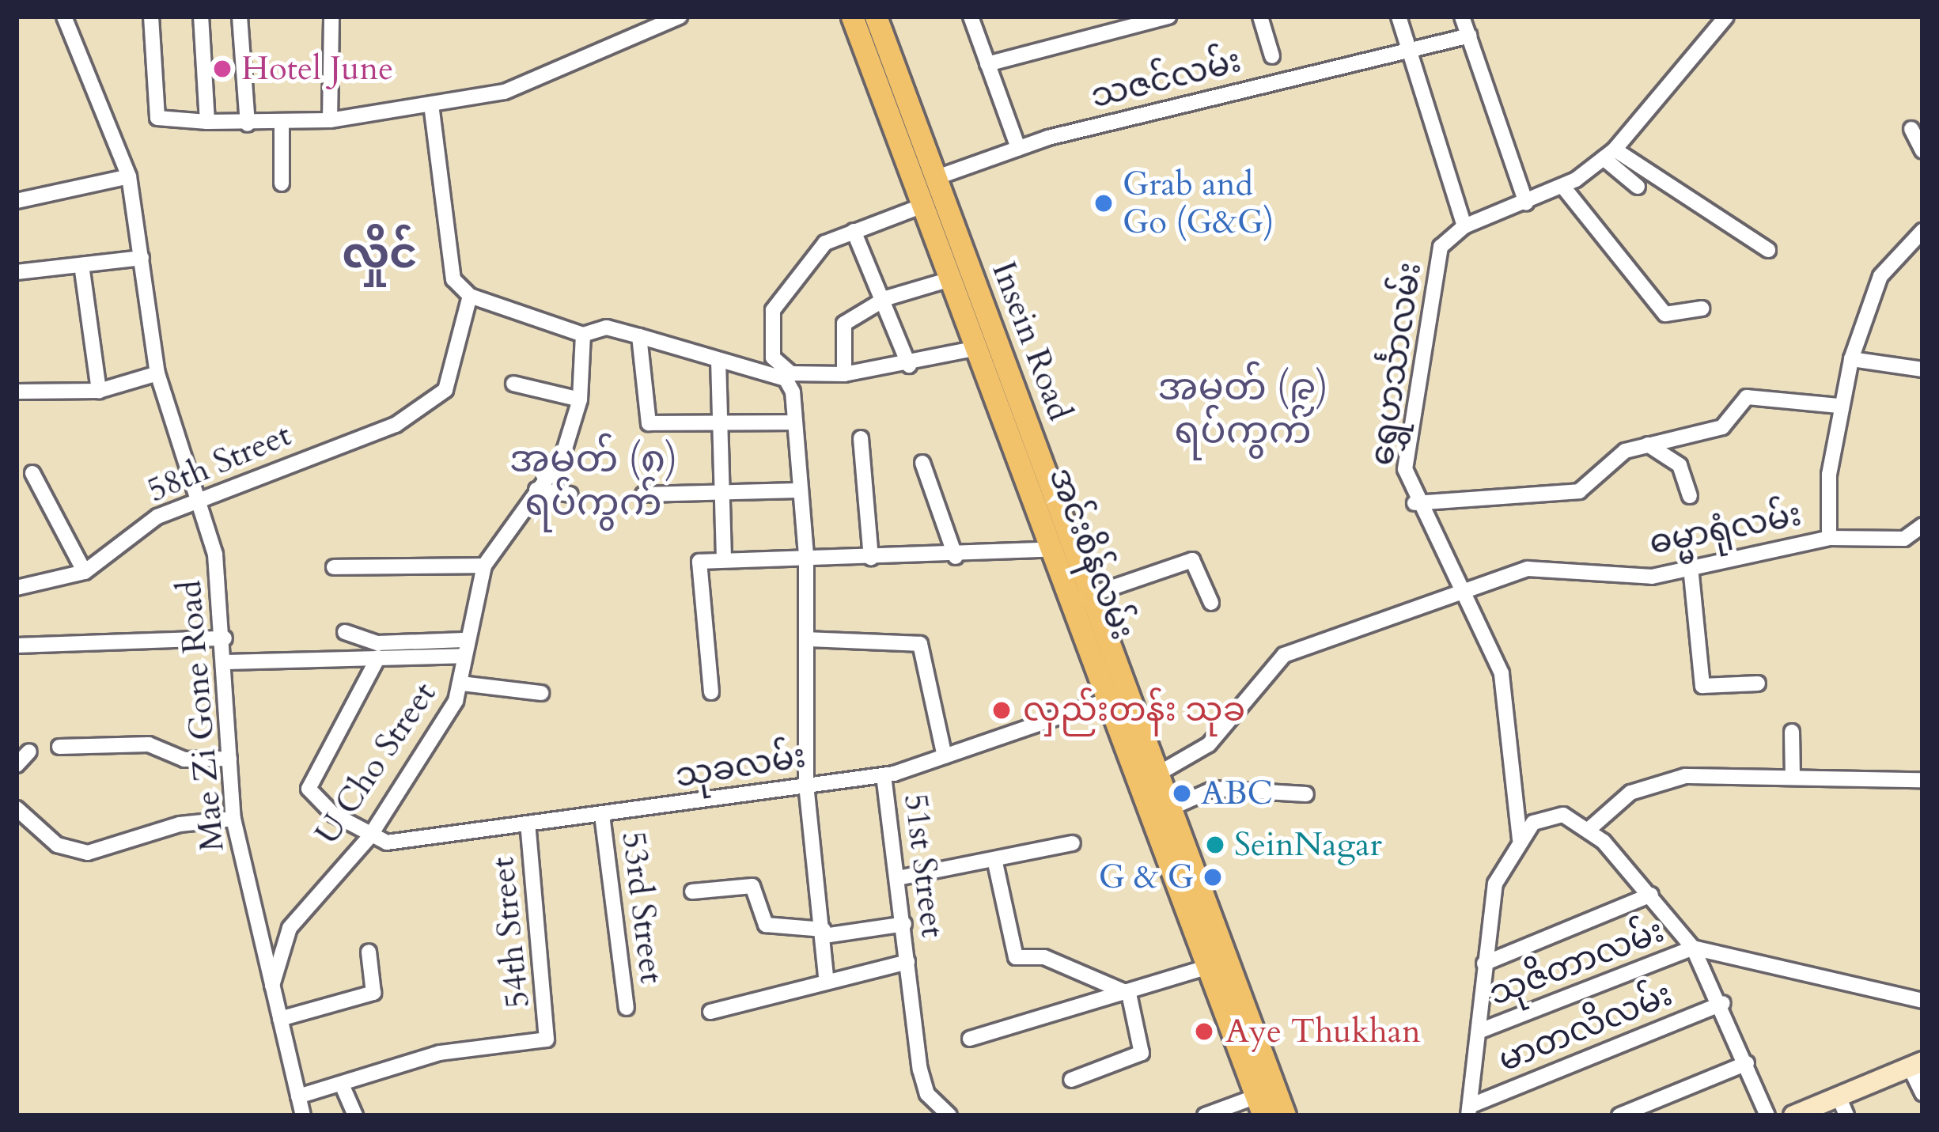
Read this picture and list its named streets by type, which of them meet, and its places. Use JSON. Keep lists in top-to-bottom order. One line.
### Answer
{"streets":{"main road":["Insein Road","အင်းစိန်လမ်း"],"street":["သဇင်လမ်း","ရွှေဟင်္သာလမ်း","58th Street","ဓမ္မာရုံလမ်း","Mae Zi Gone Road","U Cho Street","သုခလမ်း","51st Street","53rd Street","54th Street","သုဇိတာလမ်း","မာတလိလမ်း"]},"crossings":[["သဇင်လမ်း","Insein Road"],["သဇင်လမ်း","အင်းစိန်လမ်း"],["Insein Road","အင်းစိန်လမ်း"],["ရွှေဟင်္သာလမ်း","ဓမ္မာရုံလမ်း"],["58th Street","Mae Zi Gone Road"],["ဓမ္မာရုံလမ်း","အင်းစိန်လမ်း"],["အင်းစိန်လမ်း","သုခလမ်း"],["Mae Zi Gone Road","U Cho Street"],["U Cho Street","သုခလမ်း"],["သုခလမ်း","51st Street"],["သုခလမ်း","53rd Street"],["သုခလမ်း","54th Street"]],"districts":["လှိုင်","အမှတ် (၉) ရပ်ကွက်","အမှတ် (၈) ရပ်ကွက်"],"places":["Hotel June","Grab and Go (G&G)","လှည်းတန်း သုခ","ABC","SeinNagar","G & G","Aye Thukhan"]}
